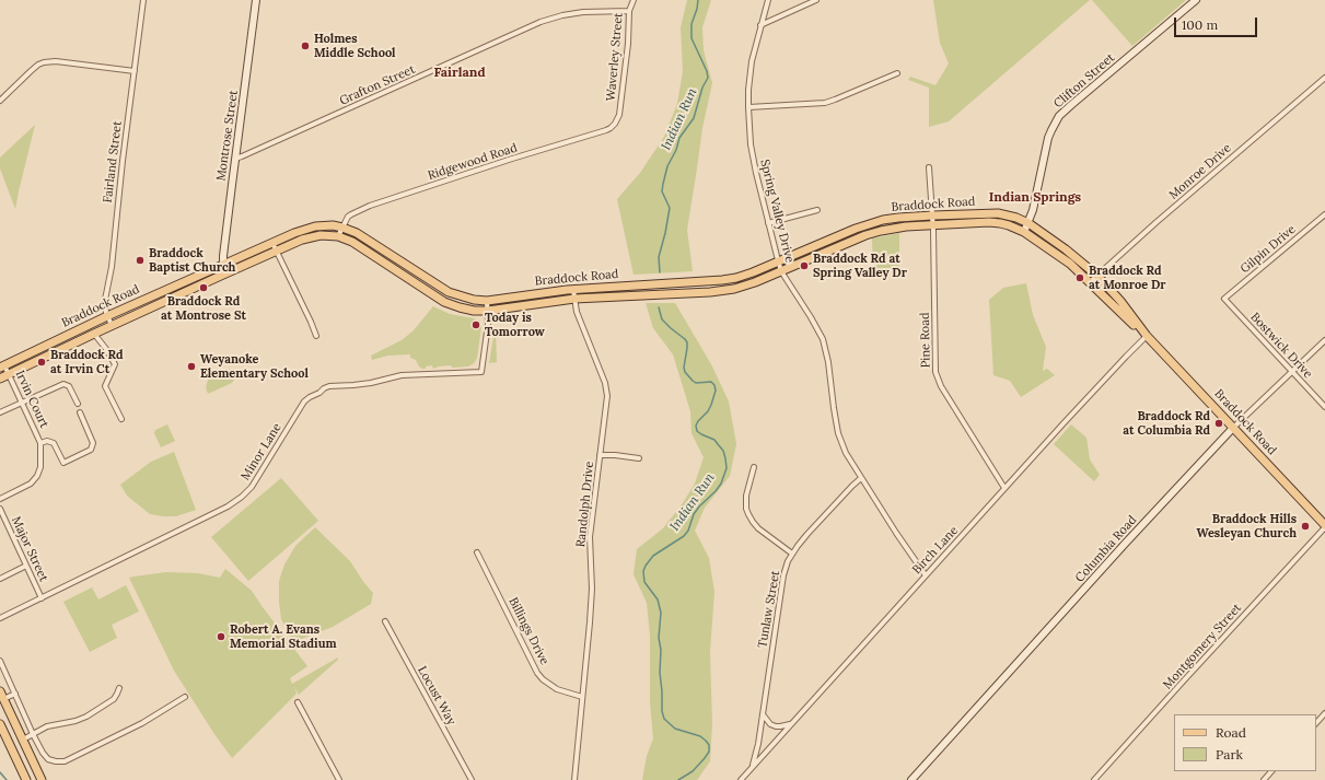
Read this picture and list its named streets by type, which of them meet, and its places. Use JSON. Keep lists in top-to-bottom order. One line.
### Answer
{"streets":{"main road":["Braddock Road"],"street":["Waverley Street","Clifton Street","Grafton Street","Montrose Street","Fairland Street","Ridgewood Road","Monroe Drive","Spring Valley Drive","Gilpin Drive","Pine Road","Bostwick Drive","Irvin Court","Minor Lane","Randolph Drive","Major Street","Columbia Road","Birch Lane","Tunlaw Street","Billings Drive","Montgomery Street","Locust Way"]},"crossings":[["Waverley Street","Grafton Street"],["Waverley Street","Ridgewood Road"],["Clifton Street","Braddock Road"],["Grafton Street","Montrose Street"],["Montrose Street","Braddock Road"],["Fairland Street","Braddock Road"],["Ridgewood Road","Braddock Road"],["Monroe Drive","Braddock Road"],["Braddock Road","Spring Valley Drive"],["Braddock Road","Pine Road"],["Braddock Road","Irvin Court"],["Braddock Road","Minor Lane"],["Braddock Road","Randolph Drive"],["Braddock Road","Columbia Road"],["Braddock Road","Birch Lane"],["Braddock Road","Montgomery Street"],["Spring Valley Drive","Birch Lane"],["Spring Valley Drive","Tunlaw Street"],["Gilpin Drive","Bostwick Drive"],["Pine Road","Birch Lane"],["Bostwick Drive","Columbia Road"],["Minor Lane","Major Street"],["Randolph Drive","Billings Drive"],["Birch Lane","Tunlaw Street"]],"districts":["Fairland","Indian Springs"],"water":["Indian Run"],"places":["Holmes Middle School","Braddock Baptist Church","Braddock Rd at Spring Valley Dr","Braddock Rd at Monroe Dr","Braddock Rd at Montrose St","Today is Tomorrow","Braddock Rd at Irvin Ct","Weyanoke Elementary School","Braddock Rd at Columbia Rd","Braddock Hills Wesleyan Church","Robert A. Evans Memorial Stadium"],"legend":["Road","Park"],"scale_bar":"100 m"}
